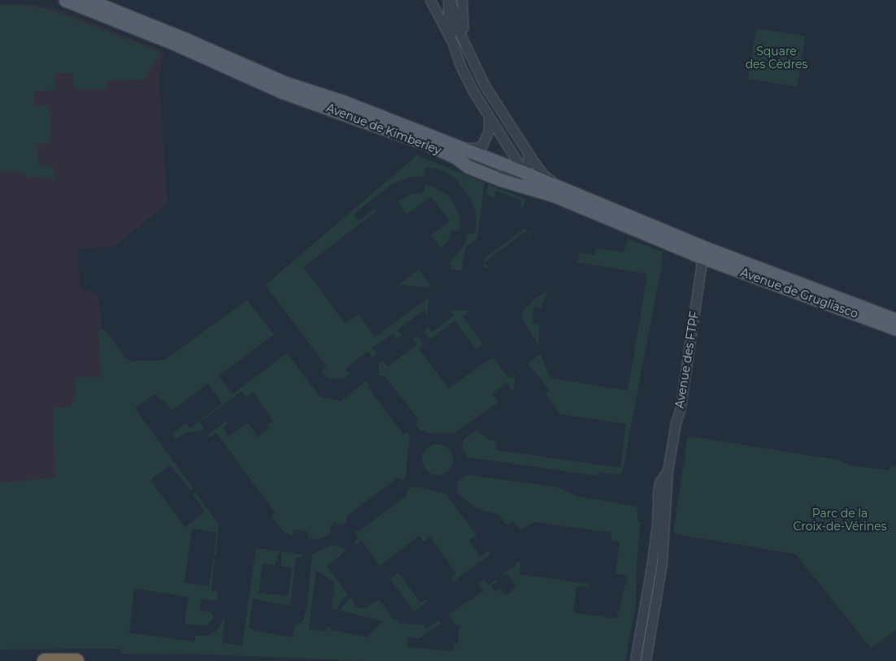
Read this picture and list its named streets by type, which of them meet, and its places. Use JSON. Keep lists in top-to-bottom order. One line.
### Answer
{"streets":{"main road":["Avenue de Kimberley","Avenue de Grugliasco"],"street":["Avenue des FTPF"]},"crossings":[["Avenue de Kimberley","Avenue de Grugliasco"],["Avenue de Kimberley","Avenue des FTPF"],["Avenue de Grugliasco","Avenue des FTPF"]],"parks":["Square des Cèdres","Parc de la Croix-de-Vérines"]}
